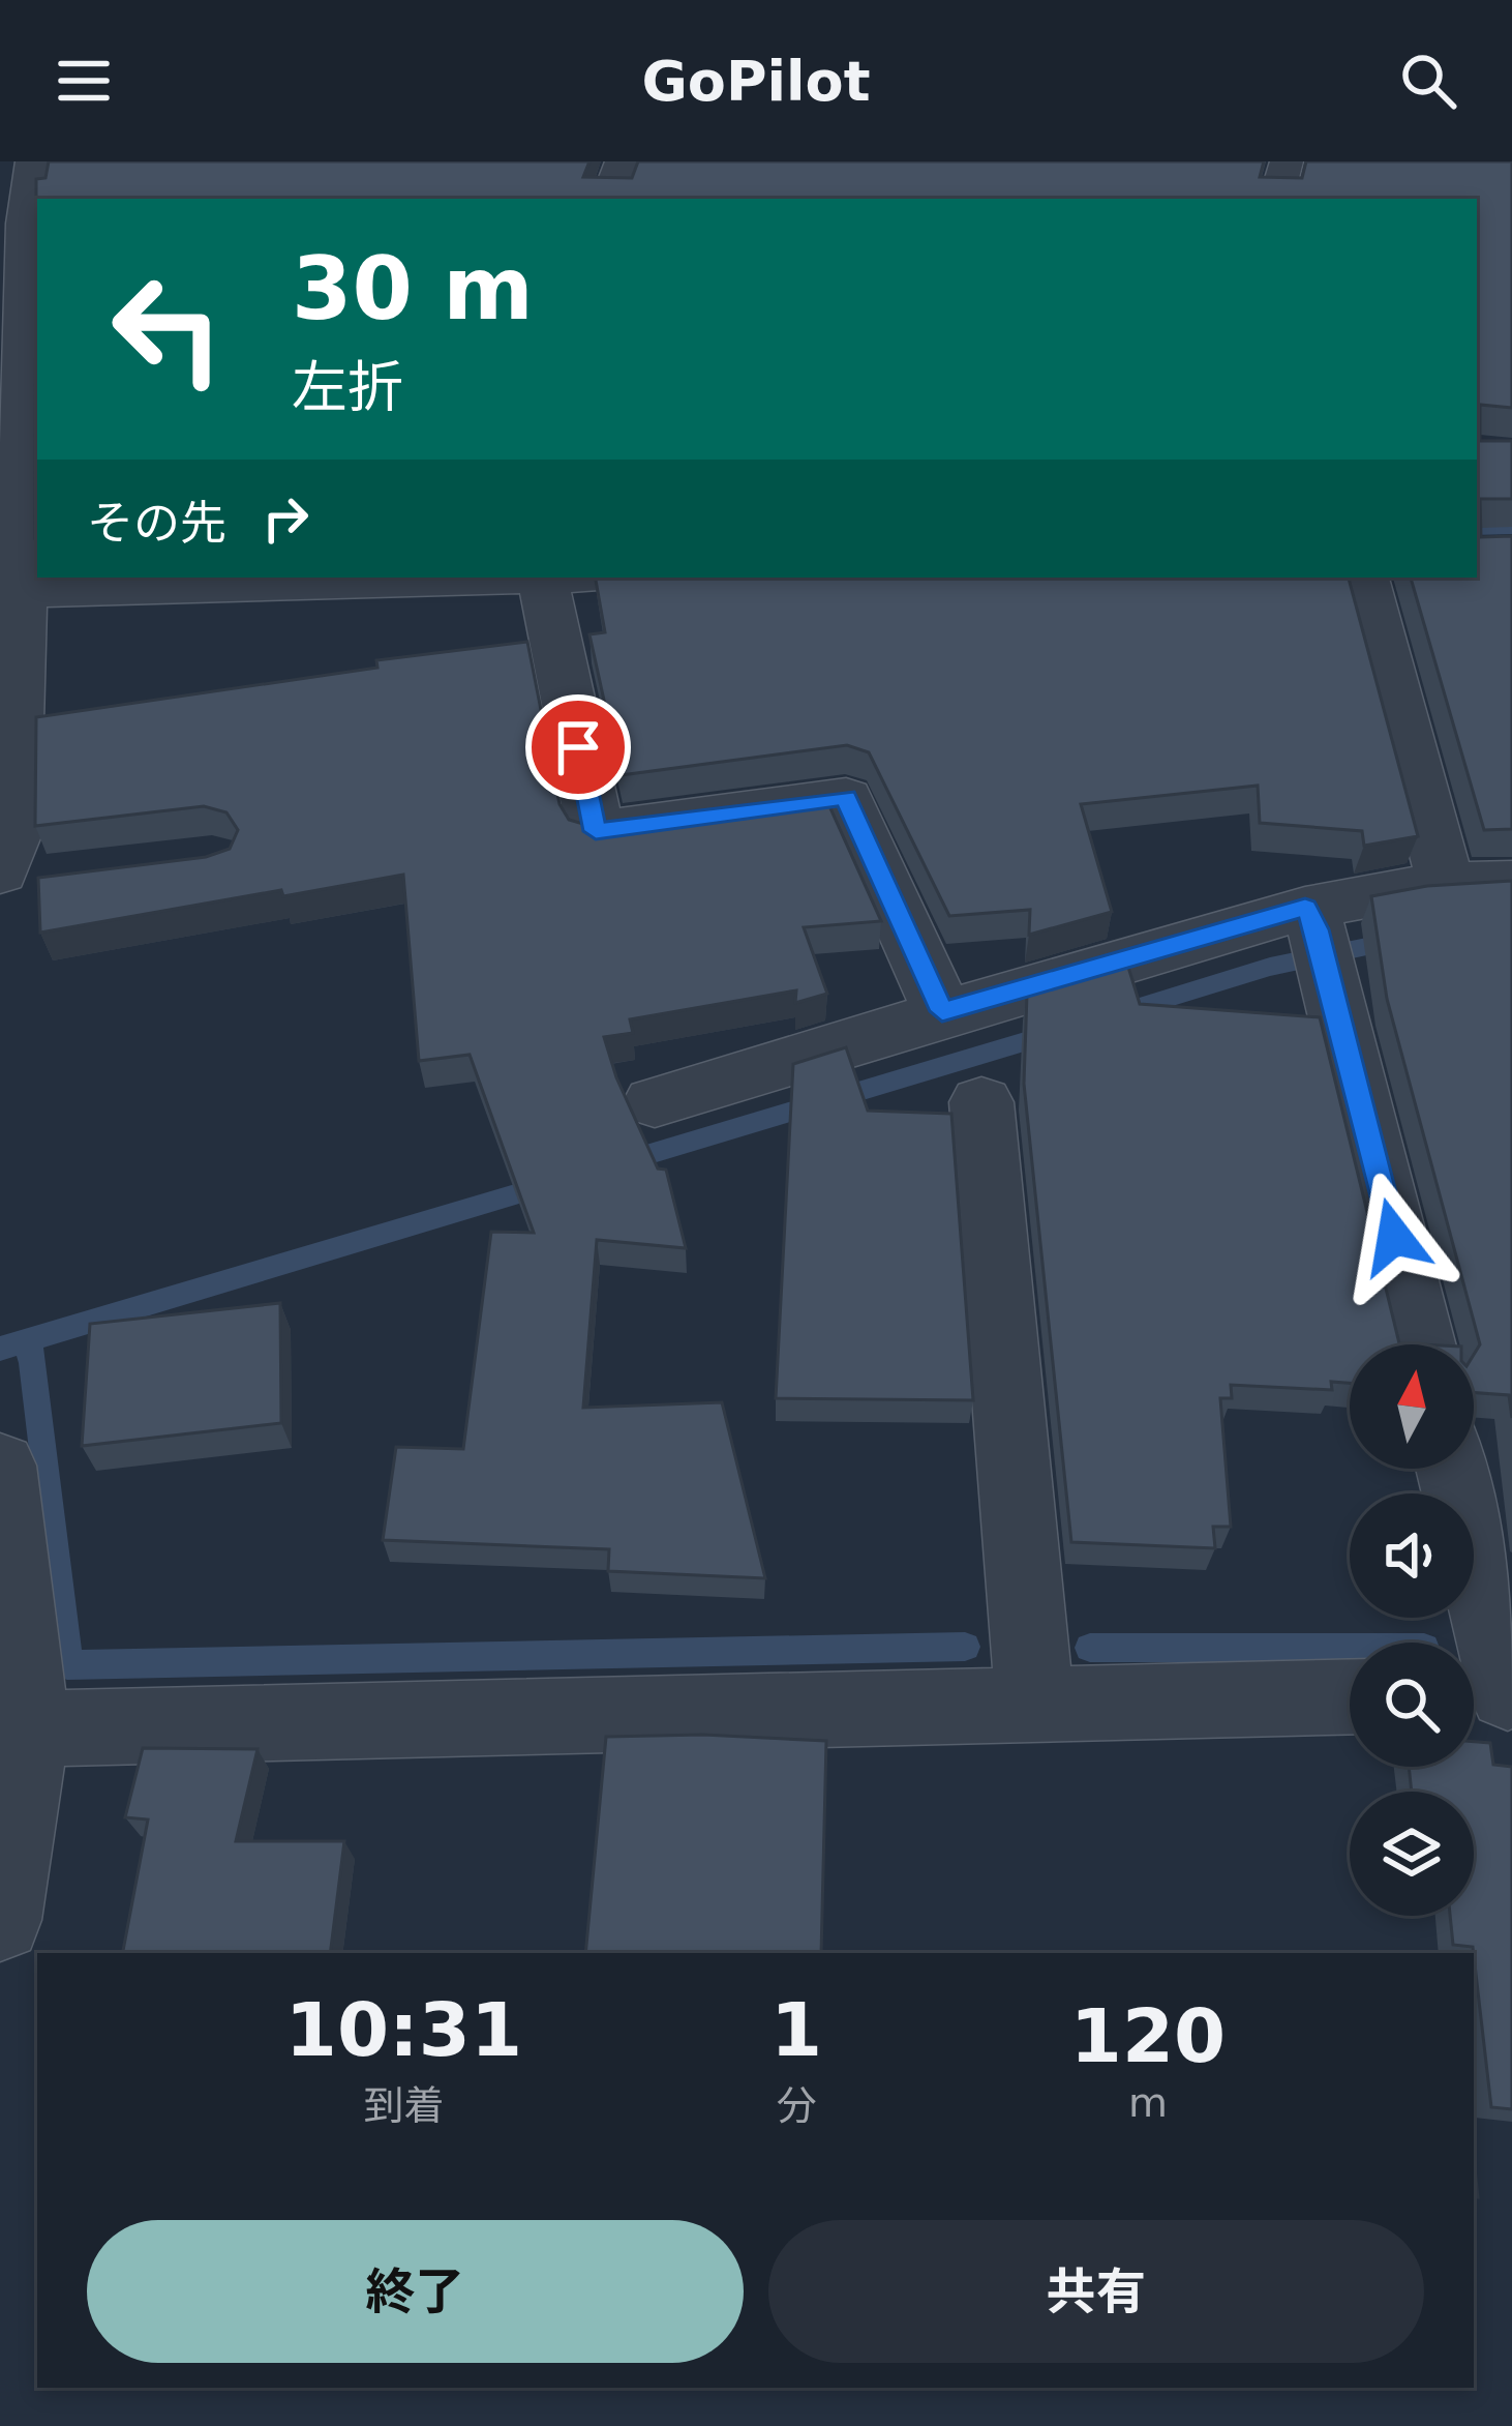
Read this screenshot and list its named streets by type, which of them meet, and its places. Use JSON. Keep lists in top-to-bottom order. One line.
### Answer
{"north":"top","page":{"header":"GoPilot","turn":["30 m","左折"],"then":"その先","eta":["10:31","到着","1","分","120","m"],"buttons":["終了","共有"]}}
